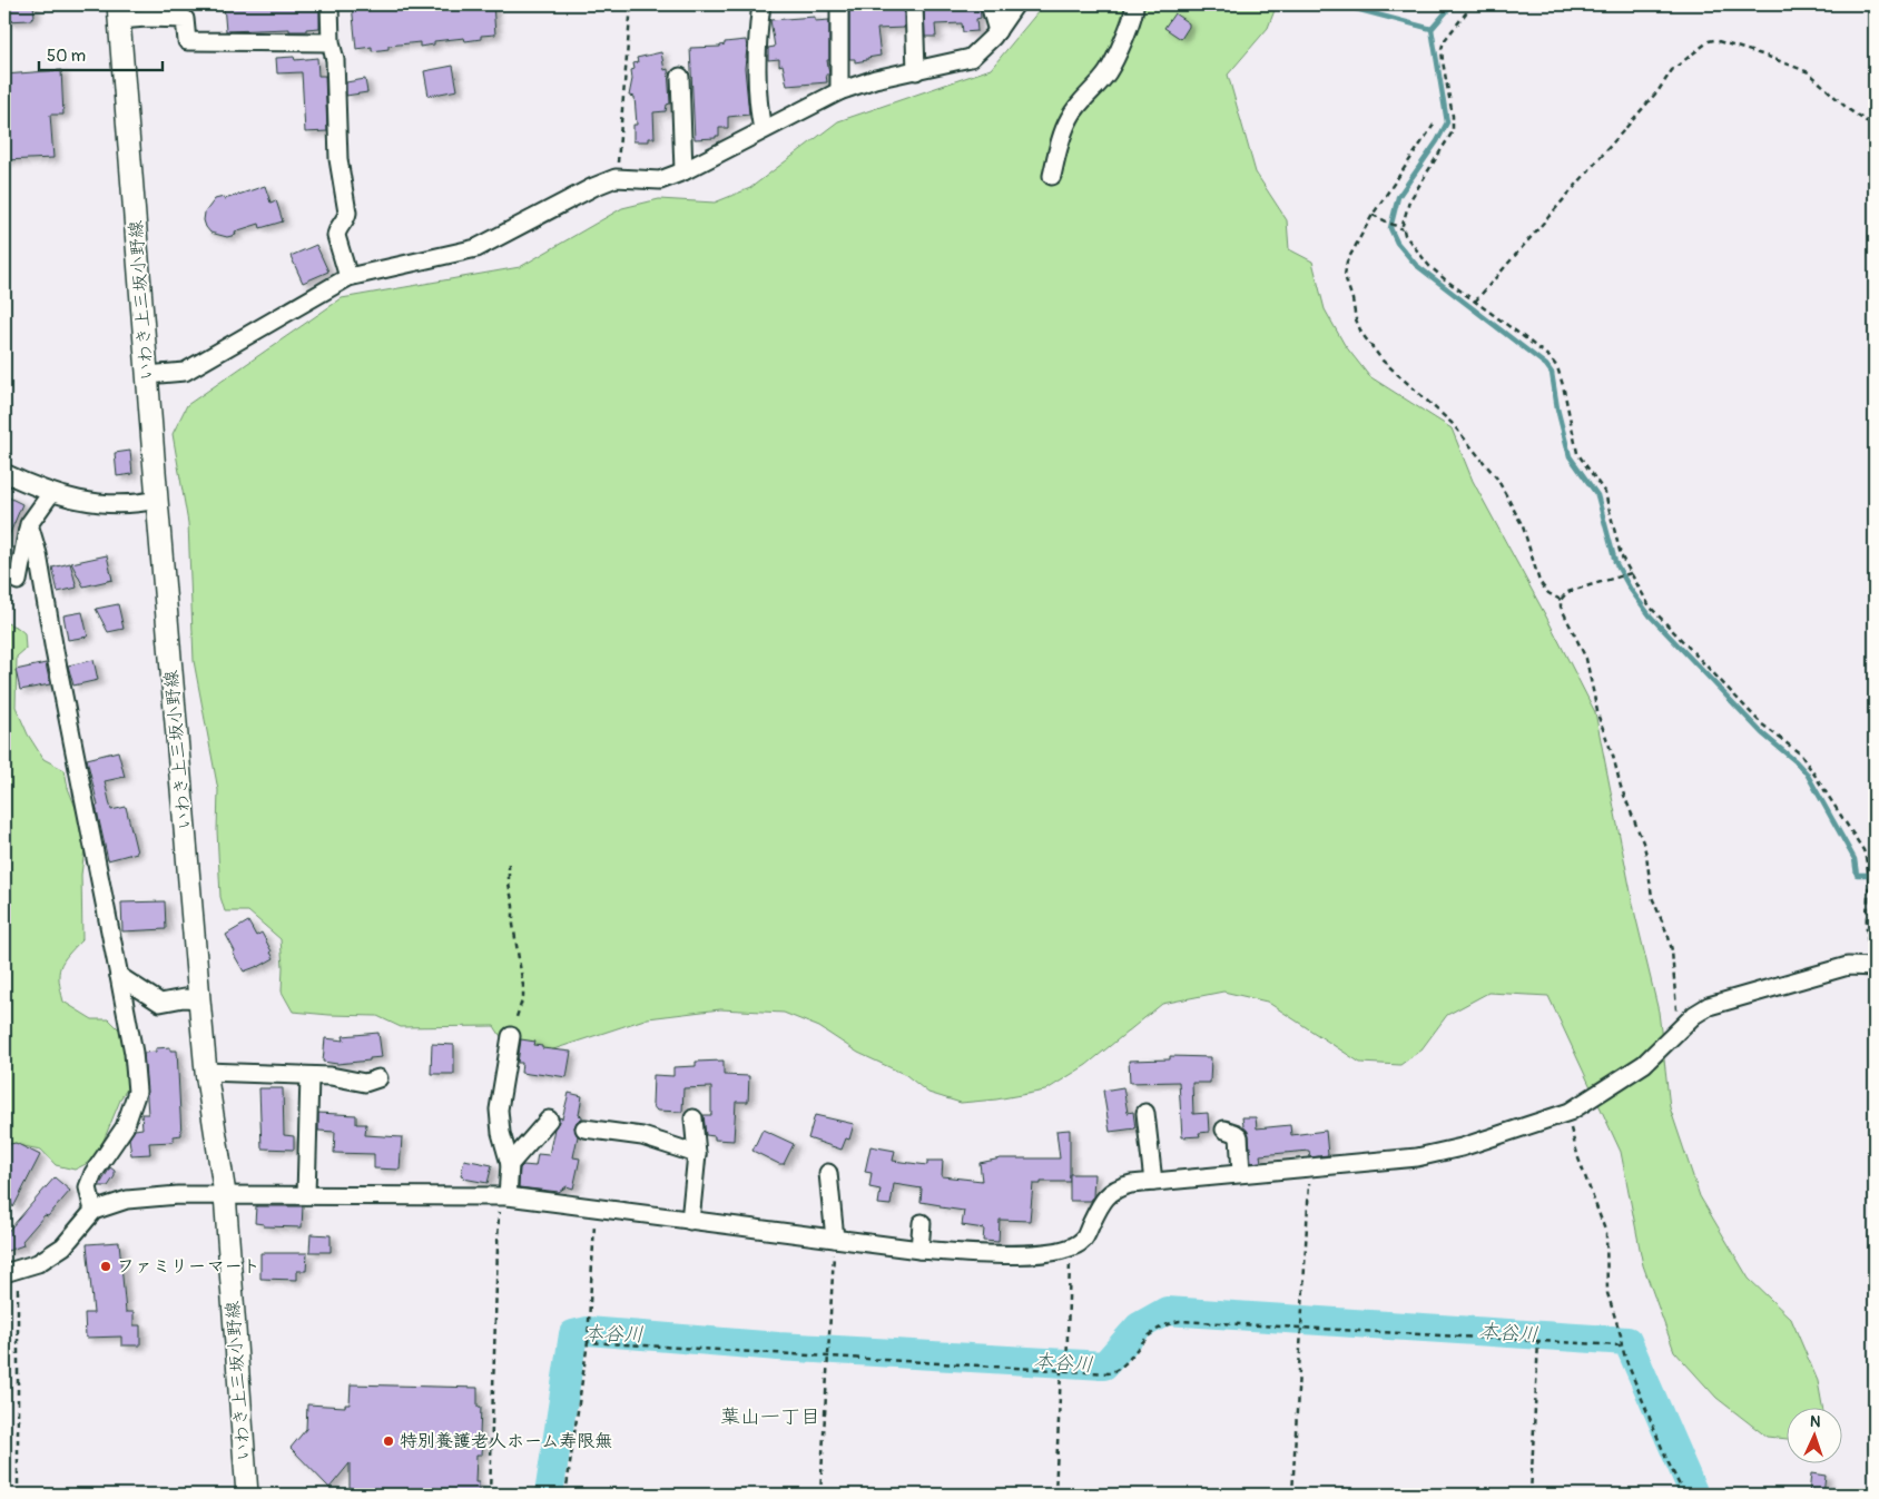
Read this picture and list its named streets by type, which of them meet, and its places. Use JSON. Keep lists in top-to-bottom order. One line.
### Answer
{"streets":{"main road":["いわき上三坂小野線"]},"districts":["葉山一丁目"],"water":["本谷川"],"places":["ファミリーマート","特別養護老人ホーム寿限無"],"scale_bar":"50 m","north":"top"}
